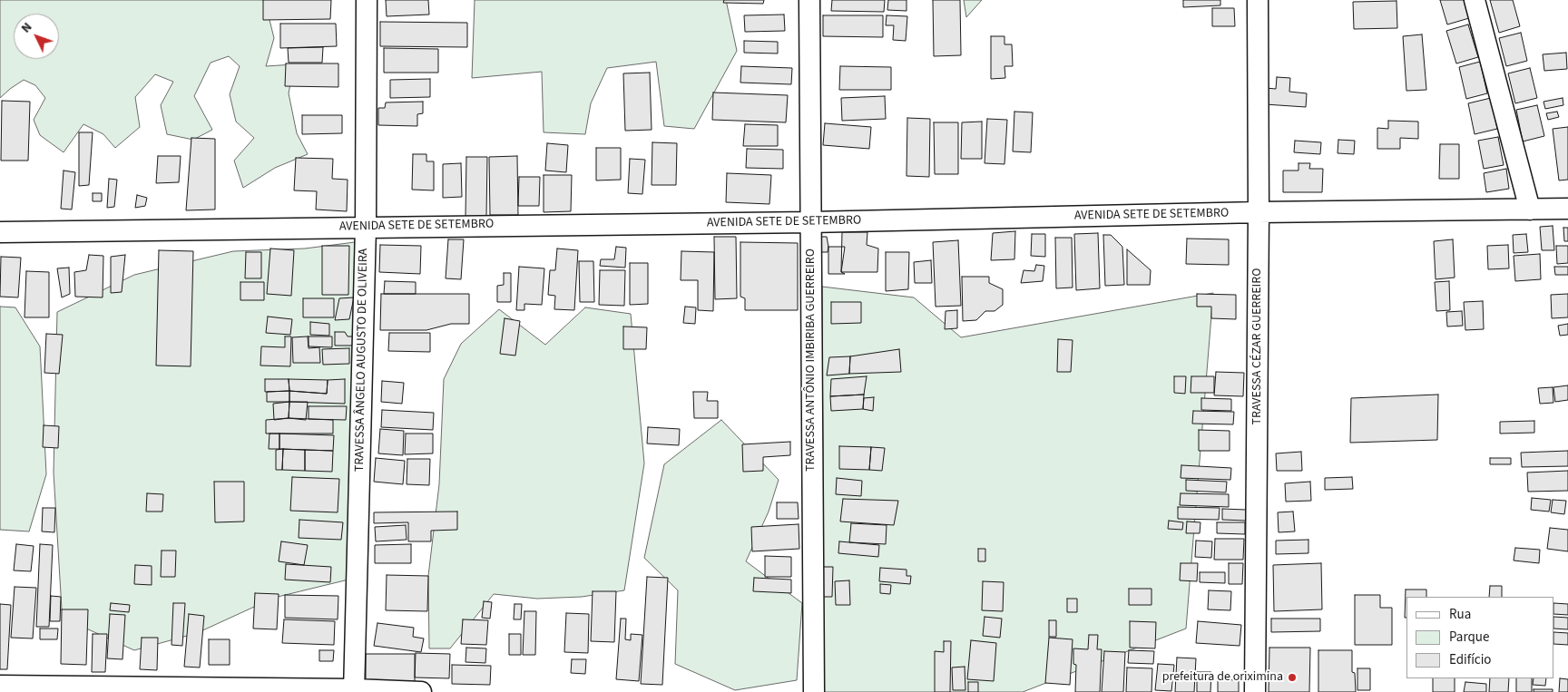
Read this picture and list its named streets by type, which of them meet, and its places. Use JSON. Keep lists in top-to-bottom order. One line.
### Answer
{"streets":{"street":["AVENIDA SETE DE SETEMBRO","TRAVESSA CÉZAR GUERREIRO","TRAVESSA ÂNGELO AUGUSTO DE OLIVEIRA","TRAVESSA ANTÔNIO IMBIRIBA GUERREIRO"]},"crossings":[["AVENIDA SETE DE SETEMBRO","TRAVESSA CÉZAR GUERREIRO"],["AVENIDA SETE DE SETEMBRO","TRAVESSA ÂNGELO AUGUSTO DE OLIVEIRA"],["AVENIDA SETE DE SETEMBRO","TRAVESSA ANTÔNIO IMBIRIBA GUERREIRO"]],"places":["prefeitura de oriximina"],"legend":["Rua","Parque","Edifício"],"north":"top left"}
